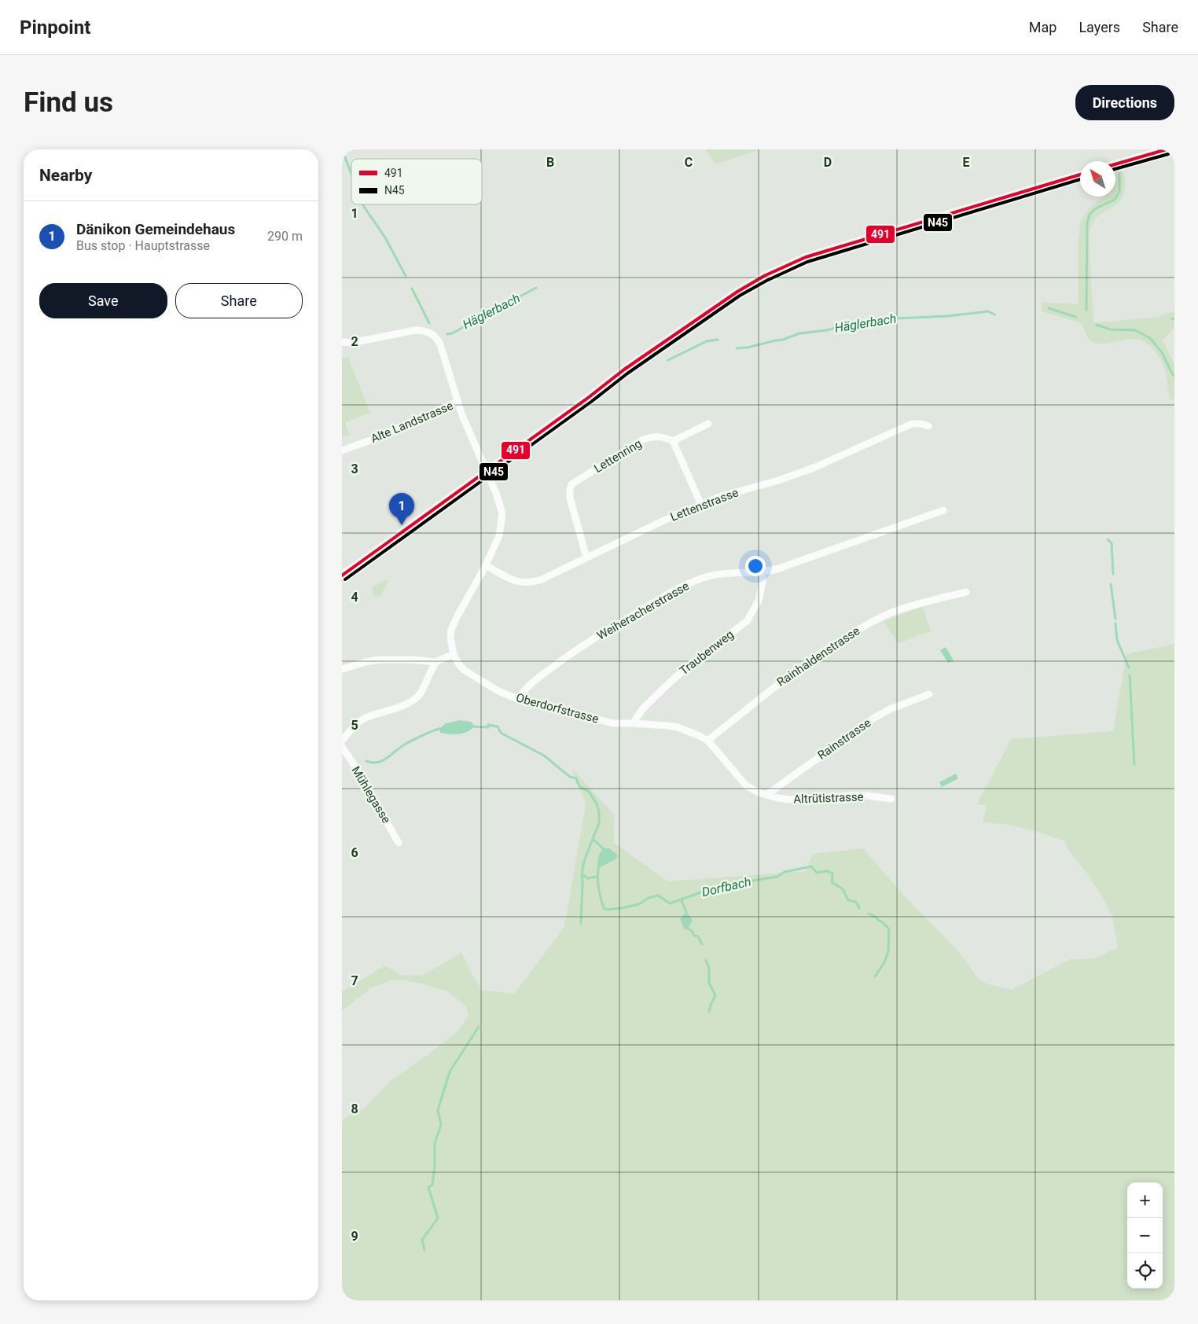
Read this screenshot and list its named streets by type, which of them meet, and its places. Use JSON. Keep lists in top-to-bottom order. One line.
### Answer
{"streets":{"street":["Alte Landstrasse","Lettenring","Lettenstrasse","Weiheracherstrasse","Traubenweg","Rainhaldenstrasse","Oberdorfstrasse","Rainstrasse","Mühlegasse","Altrütistrasse"]},"crossings":[["Alte Landstrasse","Lettenstrasse"],["Alte Landstrasse","Oberdorfstrasse"],["Lettenring","Lettenstrasse"],["Weiheracherstrasse","Traubenweg"],["Weiheracherstrasse","Oberdorfstrasse"],["Traubenweg","Oberdorfstrasse"],["Rainhaldenstrasse","Oberdorfstrasse"],["Oberdorfstrasse","Rainstrasse"],["Oberdorfstrasse","Altrütistrasse"],["Rainstrasse","Altrütistrasse"]],"water":["Häglerbach","Dorfbach"],"lines":["transit line 491","transit line N45"],"legend":["491","N45"],"north":"top left","page":{"header":"Pinpoint","nav":["Map","Layers","Share"],"buttons":["Directions",["Save","Share"]],"title":"Find us","heading":"Nearby","list":[{"mark":"1","name":"Dänikon Gemeindehaus","note":"Bus stop · Hauptstrasse","value":"290 m"}],"pins":"1","map_buttons":["+","−"]},"grid":{"columns":["B","C","D","E"],"rows":["1","2","3","4","5","6","7","8","9"]}}
